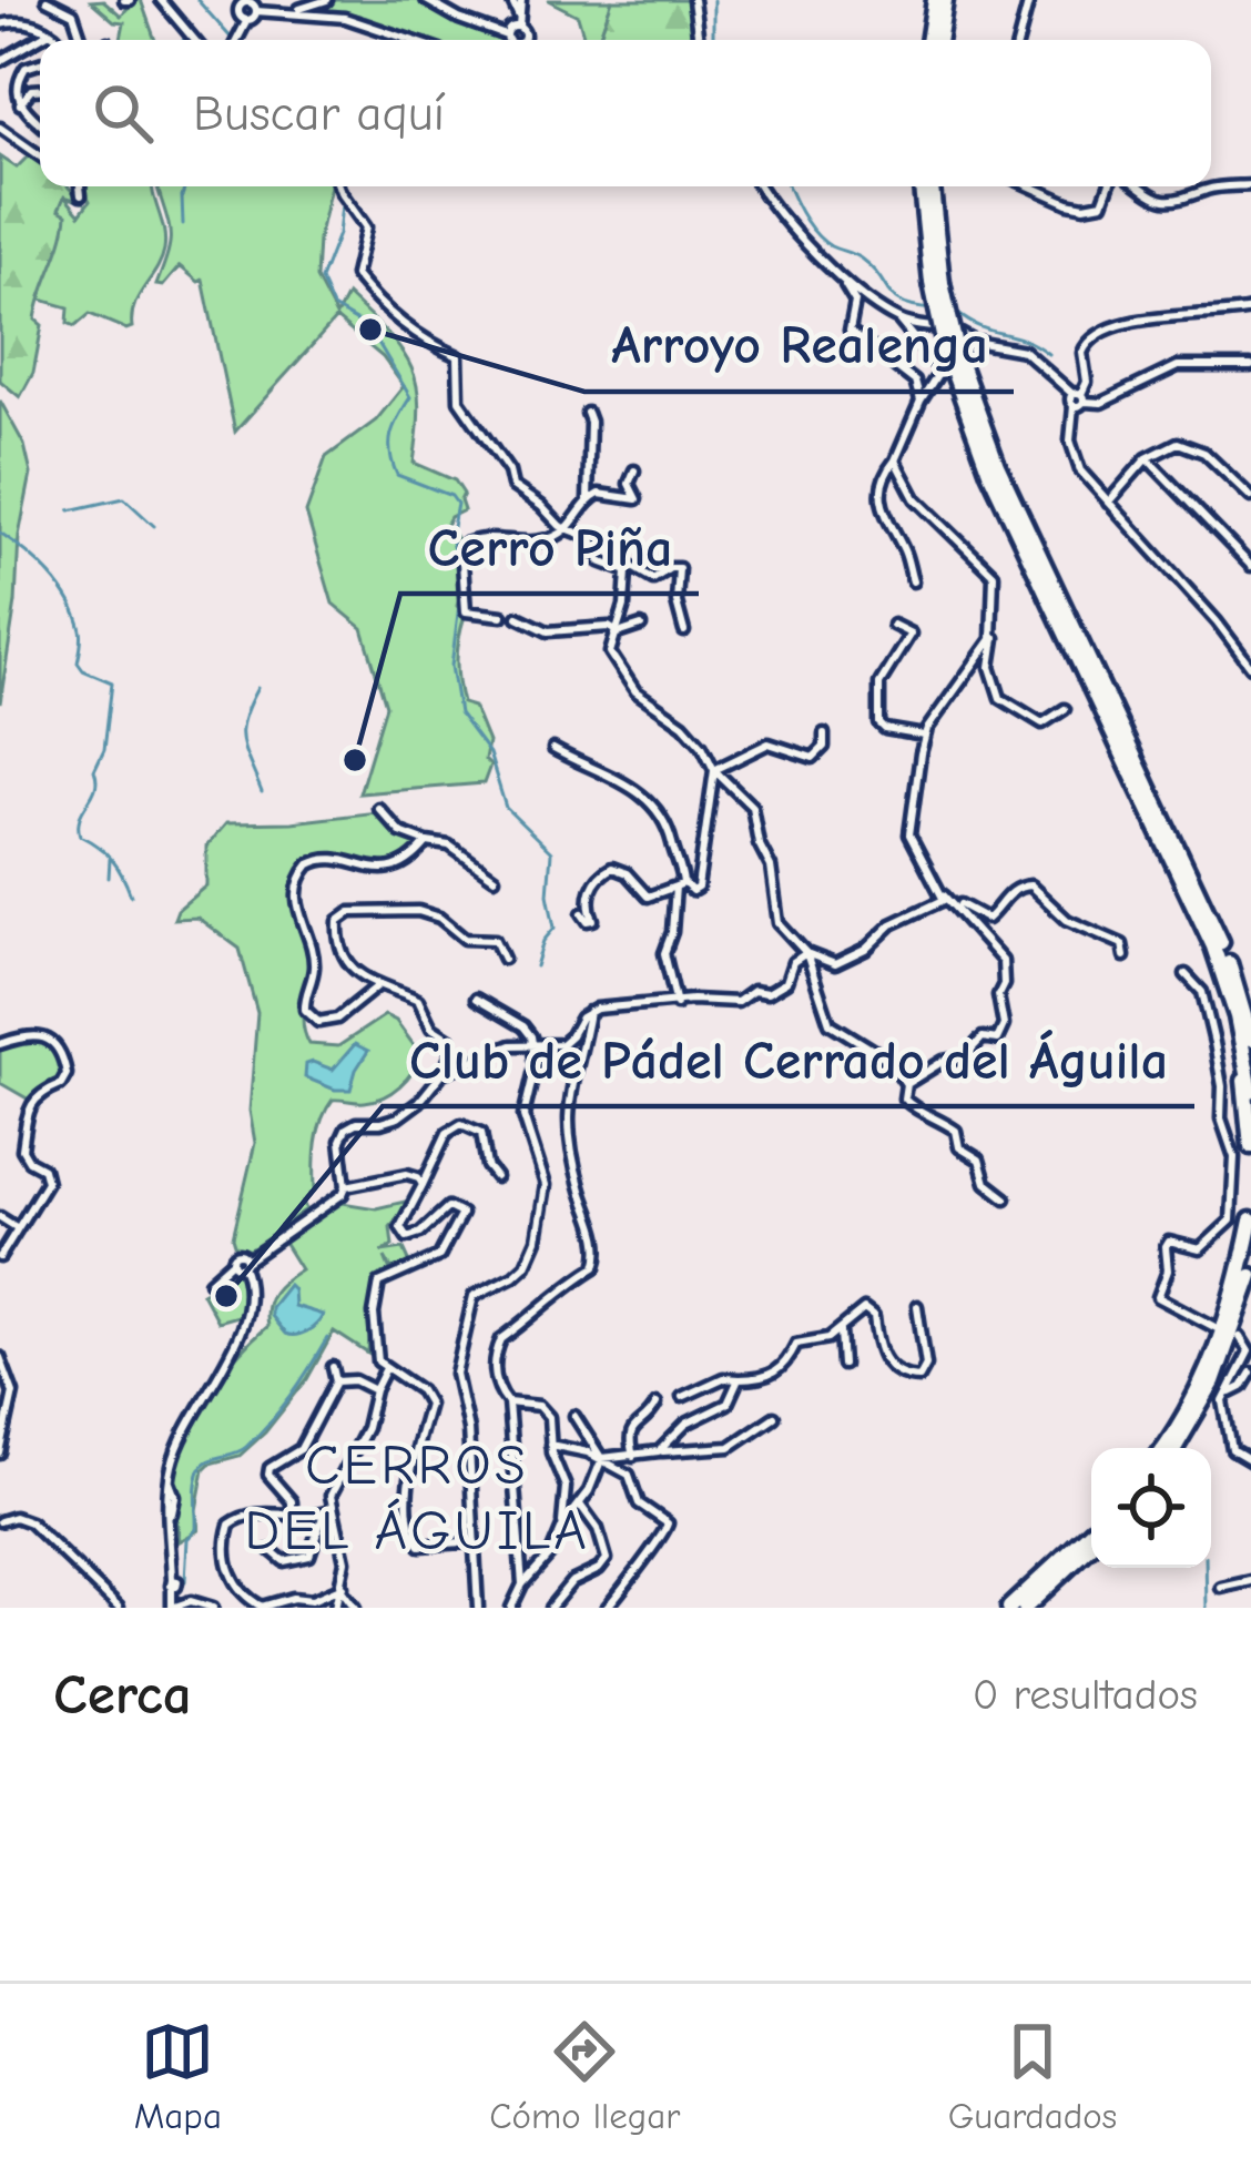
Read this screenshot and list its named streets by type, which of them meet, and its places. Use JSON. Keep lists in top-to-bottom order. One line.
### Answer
{"districts":["CERROS DEL ÁGUILA"],"places":["Arroyo Realenga","Cerro Piña","Club de Pádel Cerrado del Águila"],"page":{"search":"Buscar aquí","heading":["Cerca","0 resultados"],"nav":["Mapa","Cómo llegar","Guardados"]}}
